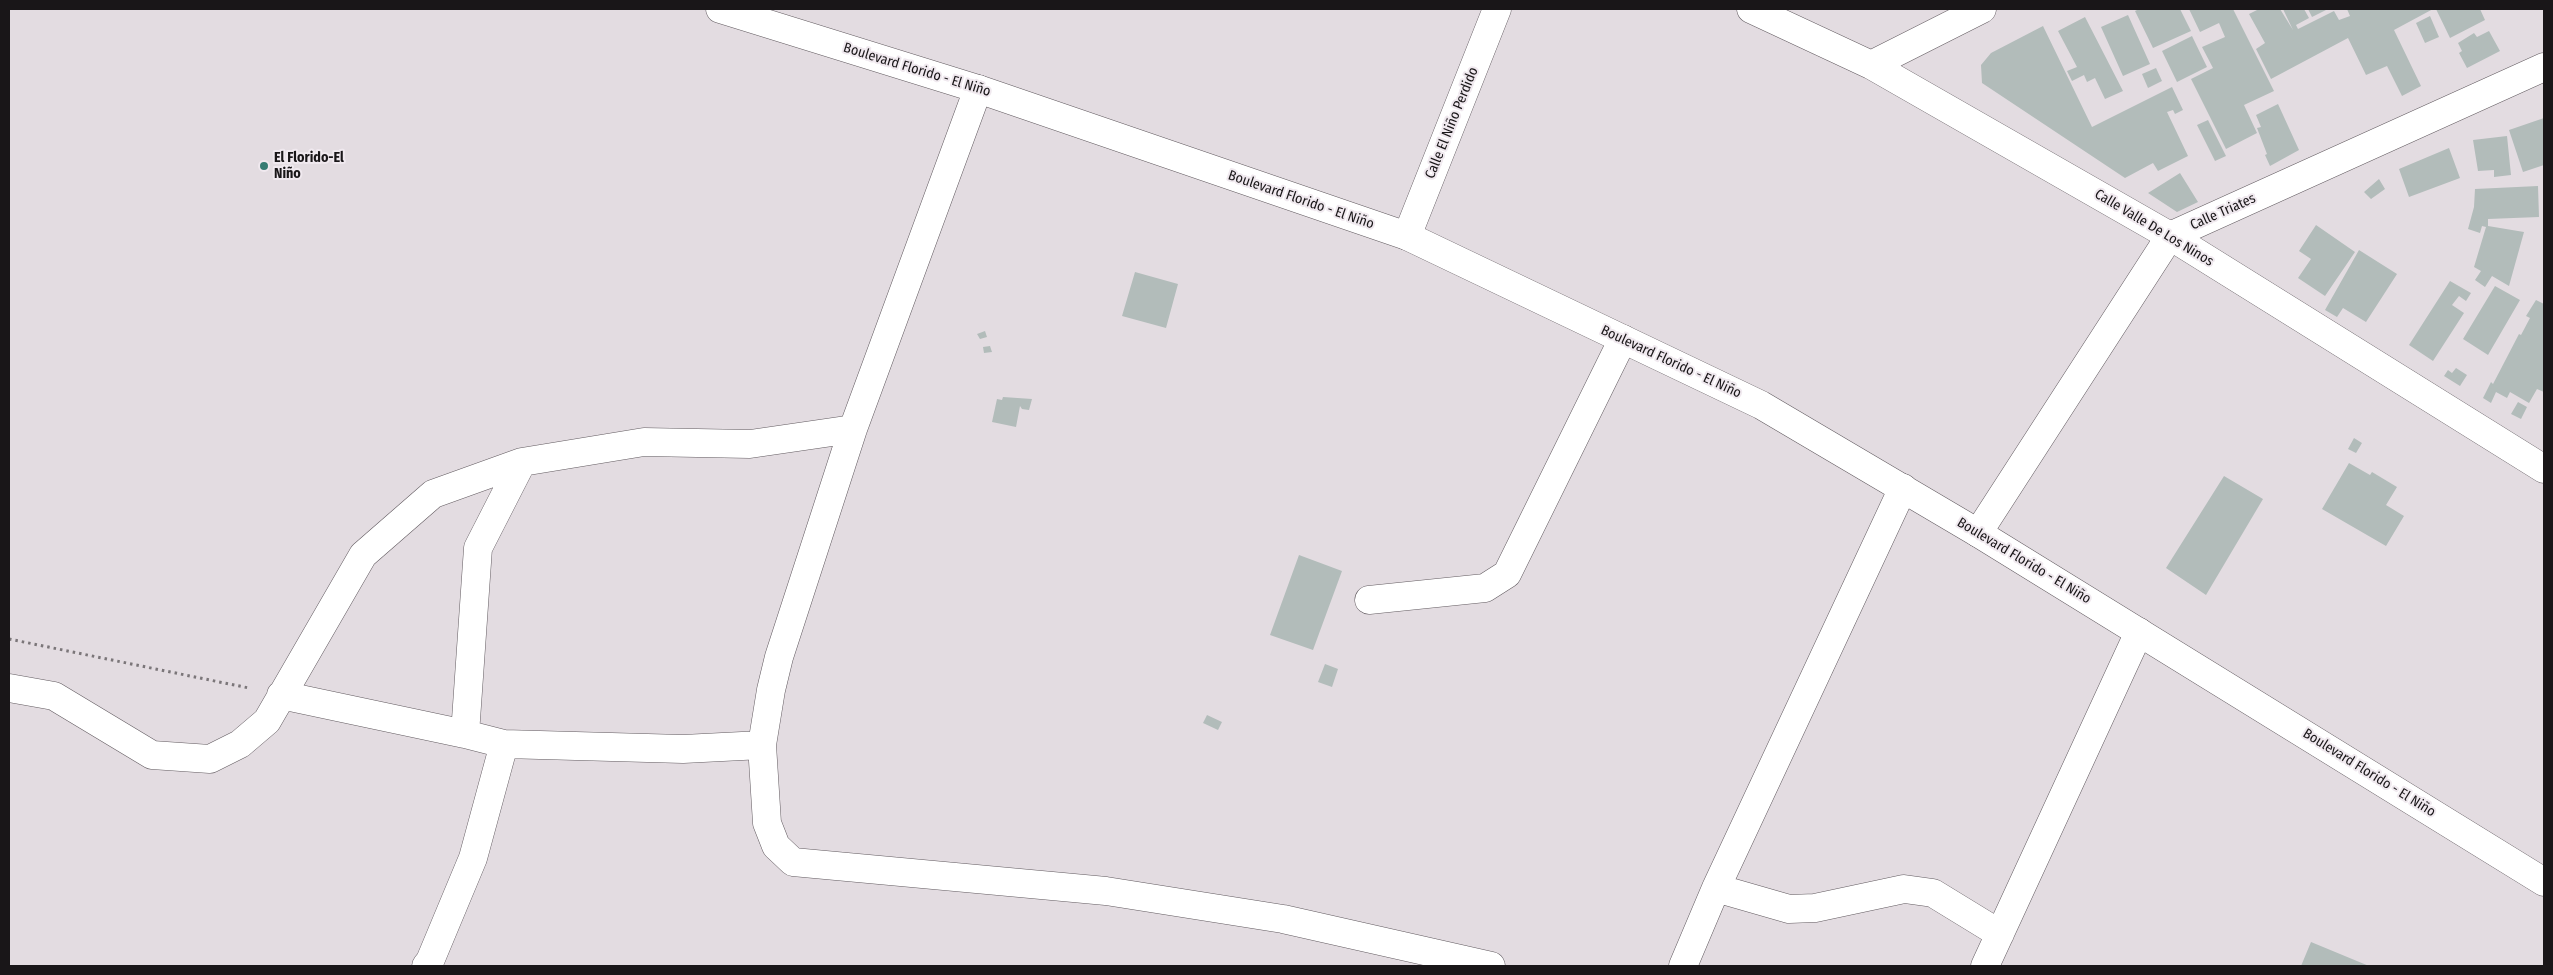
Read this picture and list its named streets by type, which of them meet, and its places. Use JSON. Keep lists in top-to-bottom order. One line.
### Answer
{"streets":{"street":["Boulevard Florido - El Niño","Calle El Niño Perdido","Calle Triates","Calle Valle De Los Ninos"]},"crossings":[["Boulevard Florido - El Niño","Calle El Niño Perdido"],["Calle Triates","Calle Valle De Los Ninos"]],"places":["El Florido-El Niño"]}
